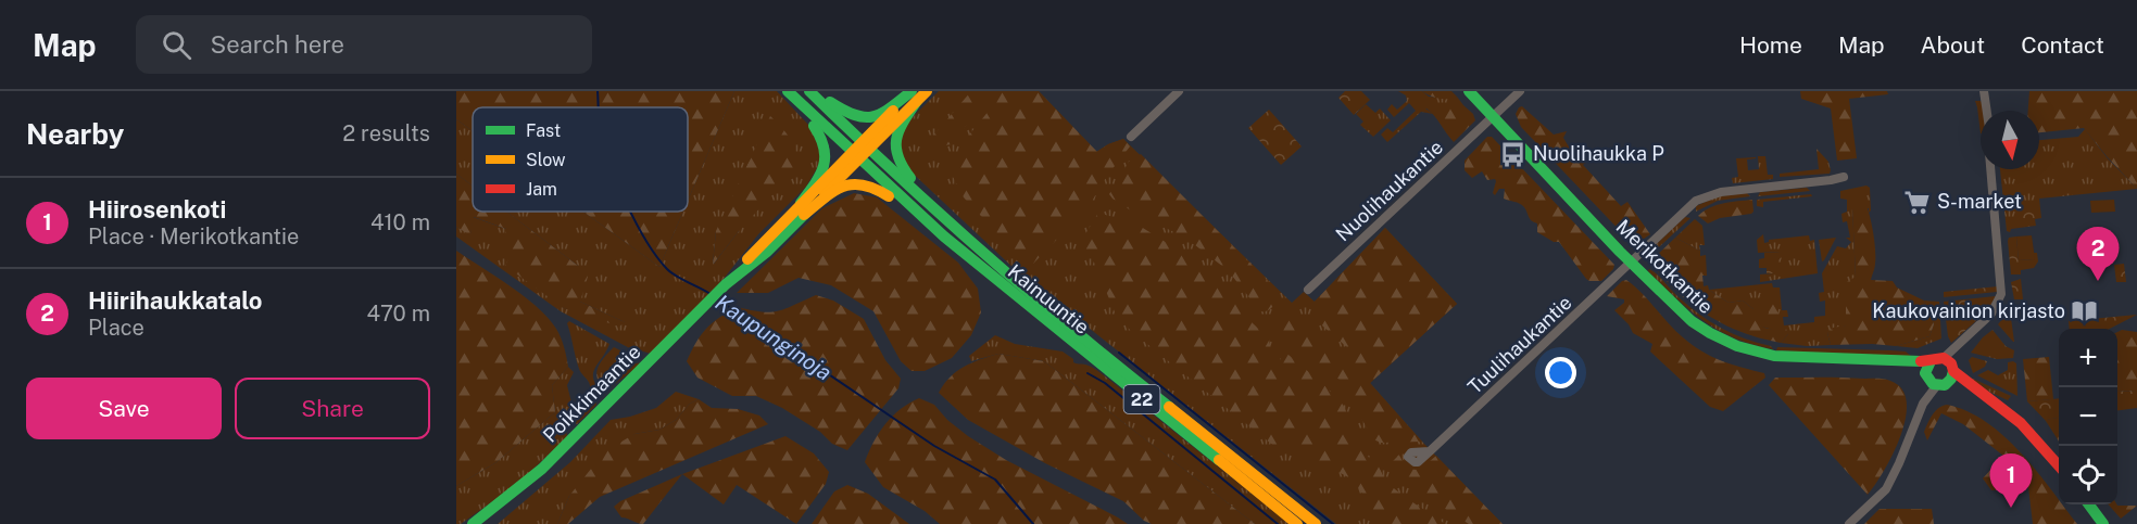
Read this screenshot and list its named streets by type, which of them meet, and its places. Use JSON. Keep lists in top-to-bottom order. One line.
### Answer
{"streets":{"main road":["Merikotkantie","Kainuuntie","Poikkimaantie","22"],"street":["Nuolihaukantie","Tuulihaukantie"]},"crossings":[["Nuolihaukantie","Merikotkantie"],["Merikotkantie","Tuulihaukantie"],["Kainuuntie","Poikkimaantie"]],"water":["Kaupunginoja"],"places":{"bus stop":["Nuolihaukka P"],"supermarket":["S-market"],"library":["Kaukovainion kirjasto"]},"legend":["Fast","Slow","Jam"],"north":"bottom","page":{"header":"Map","search":"Search here","nav":["Home","Map","About","Contact"],"heading":["Nearby","2 results"],"list":[{"mark":"1","name":"Hiirosenkoti","note":"Place · Merikotkantie","value":"410 m"},{"mark":"2","name":"Hiirihaukkatalo","note":"Place","value":"470 m"}],"pins":["2","1"],"map_buttons":["+","−"],"buttons":["Save","Share"]}}
